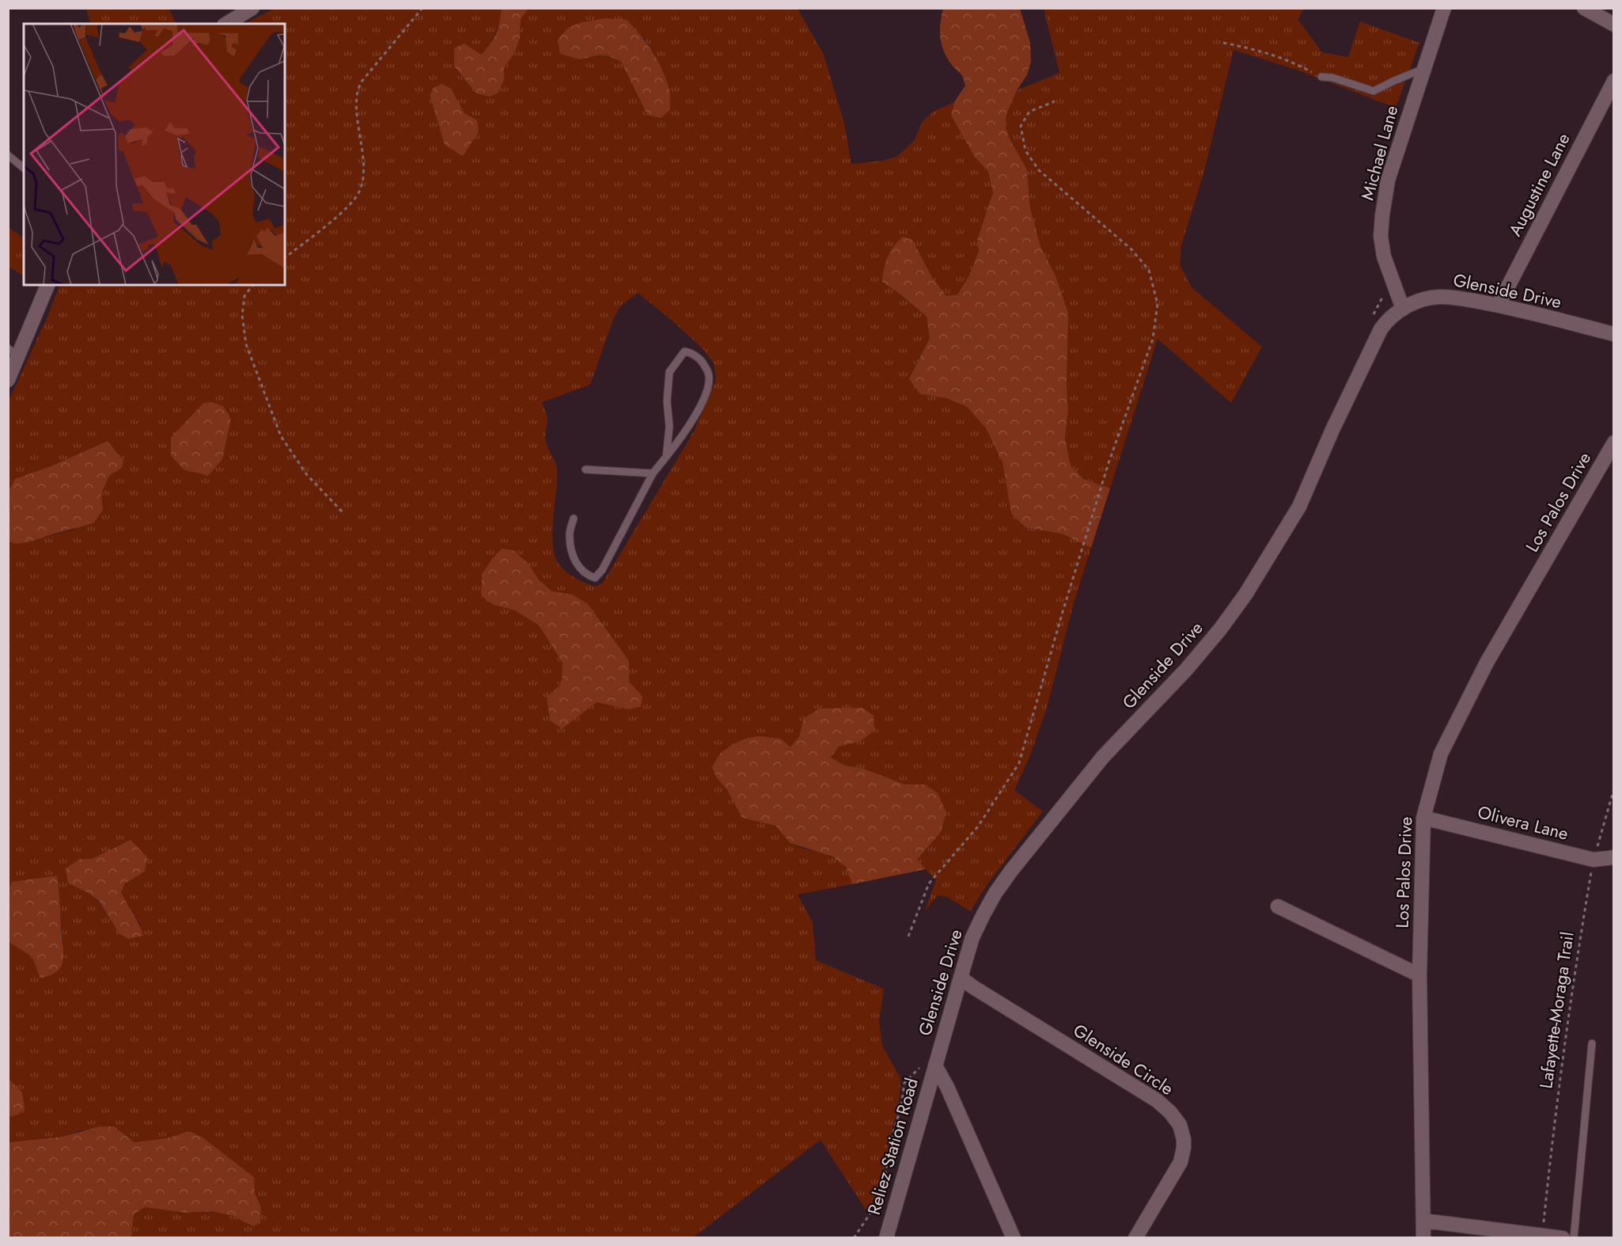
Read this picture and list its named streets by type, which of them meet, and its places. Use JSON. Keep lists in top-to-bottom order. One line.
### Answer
{"streets":{"street":["Michael Lane","Augustine Lane","Glenside Drive","Los Palos Drive","Olivera Lane","Glenside Circle","Reliez Station Road"],"path":["Lafayette-Moraga Trail"]},"crossings":[["Michael Lane","Glenside Drive"],["Augustine Lane","Glenside Drive"],["Glenside Drive","Glenside Circle"],["Glenside Drive","Reliez Station Road"],["Los Palos Drive","Olivera Lane"],["Olivera Lane","Lafayette-Moraga Trail"]]}
